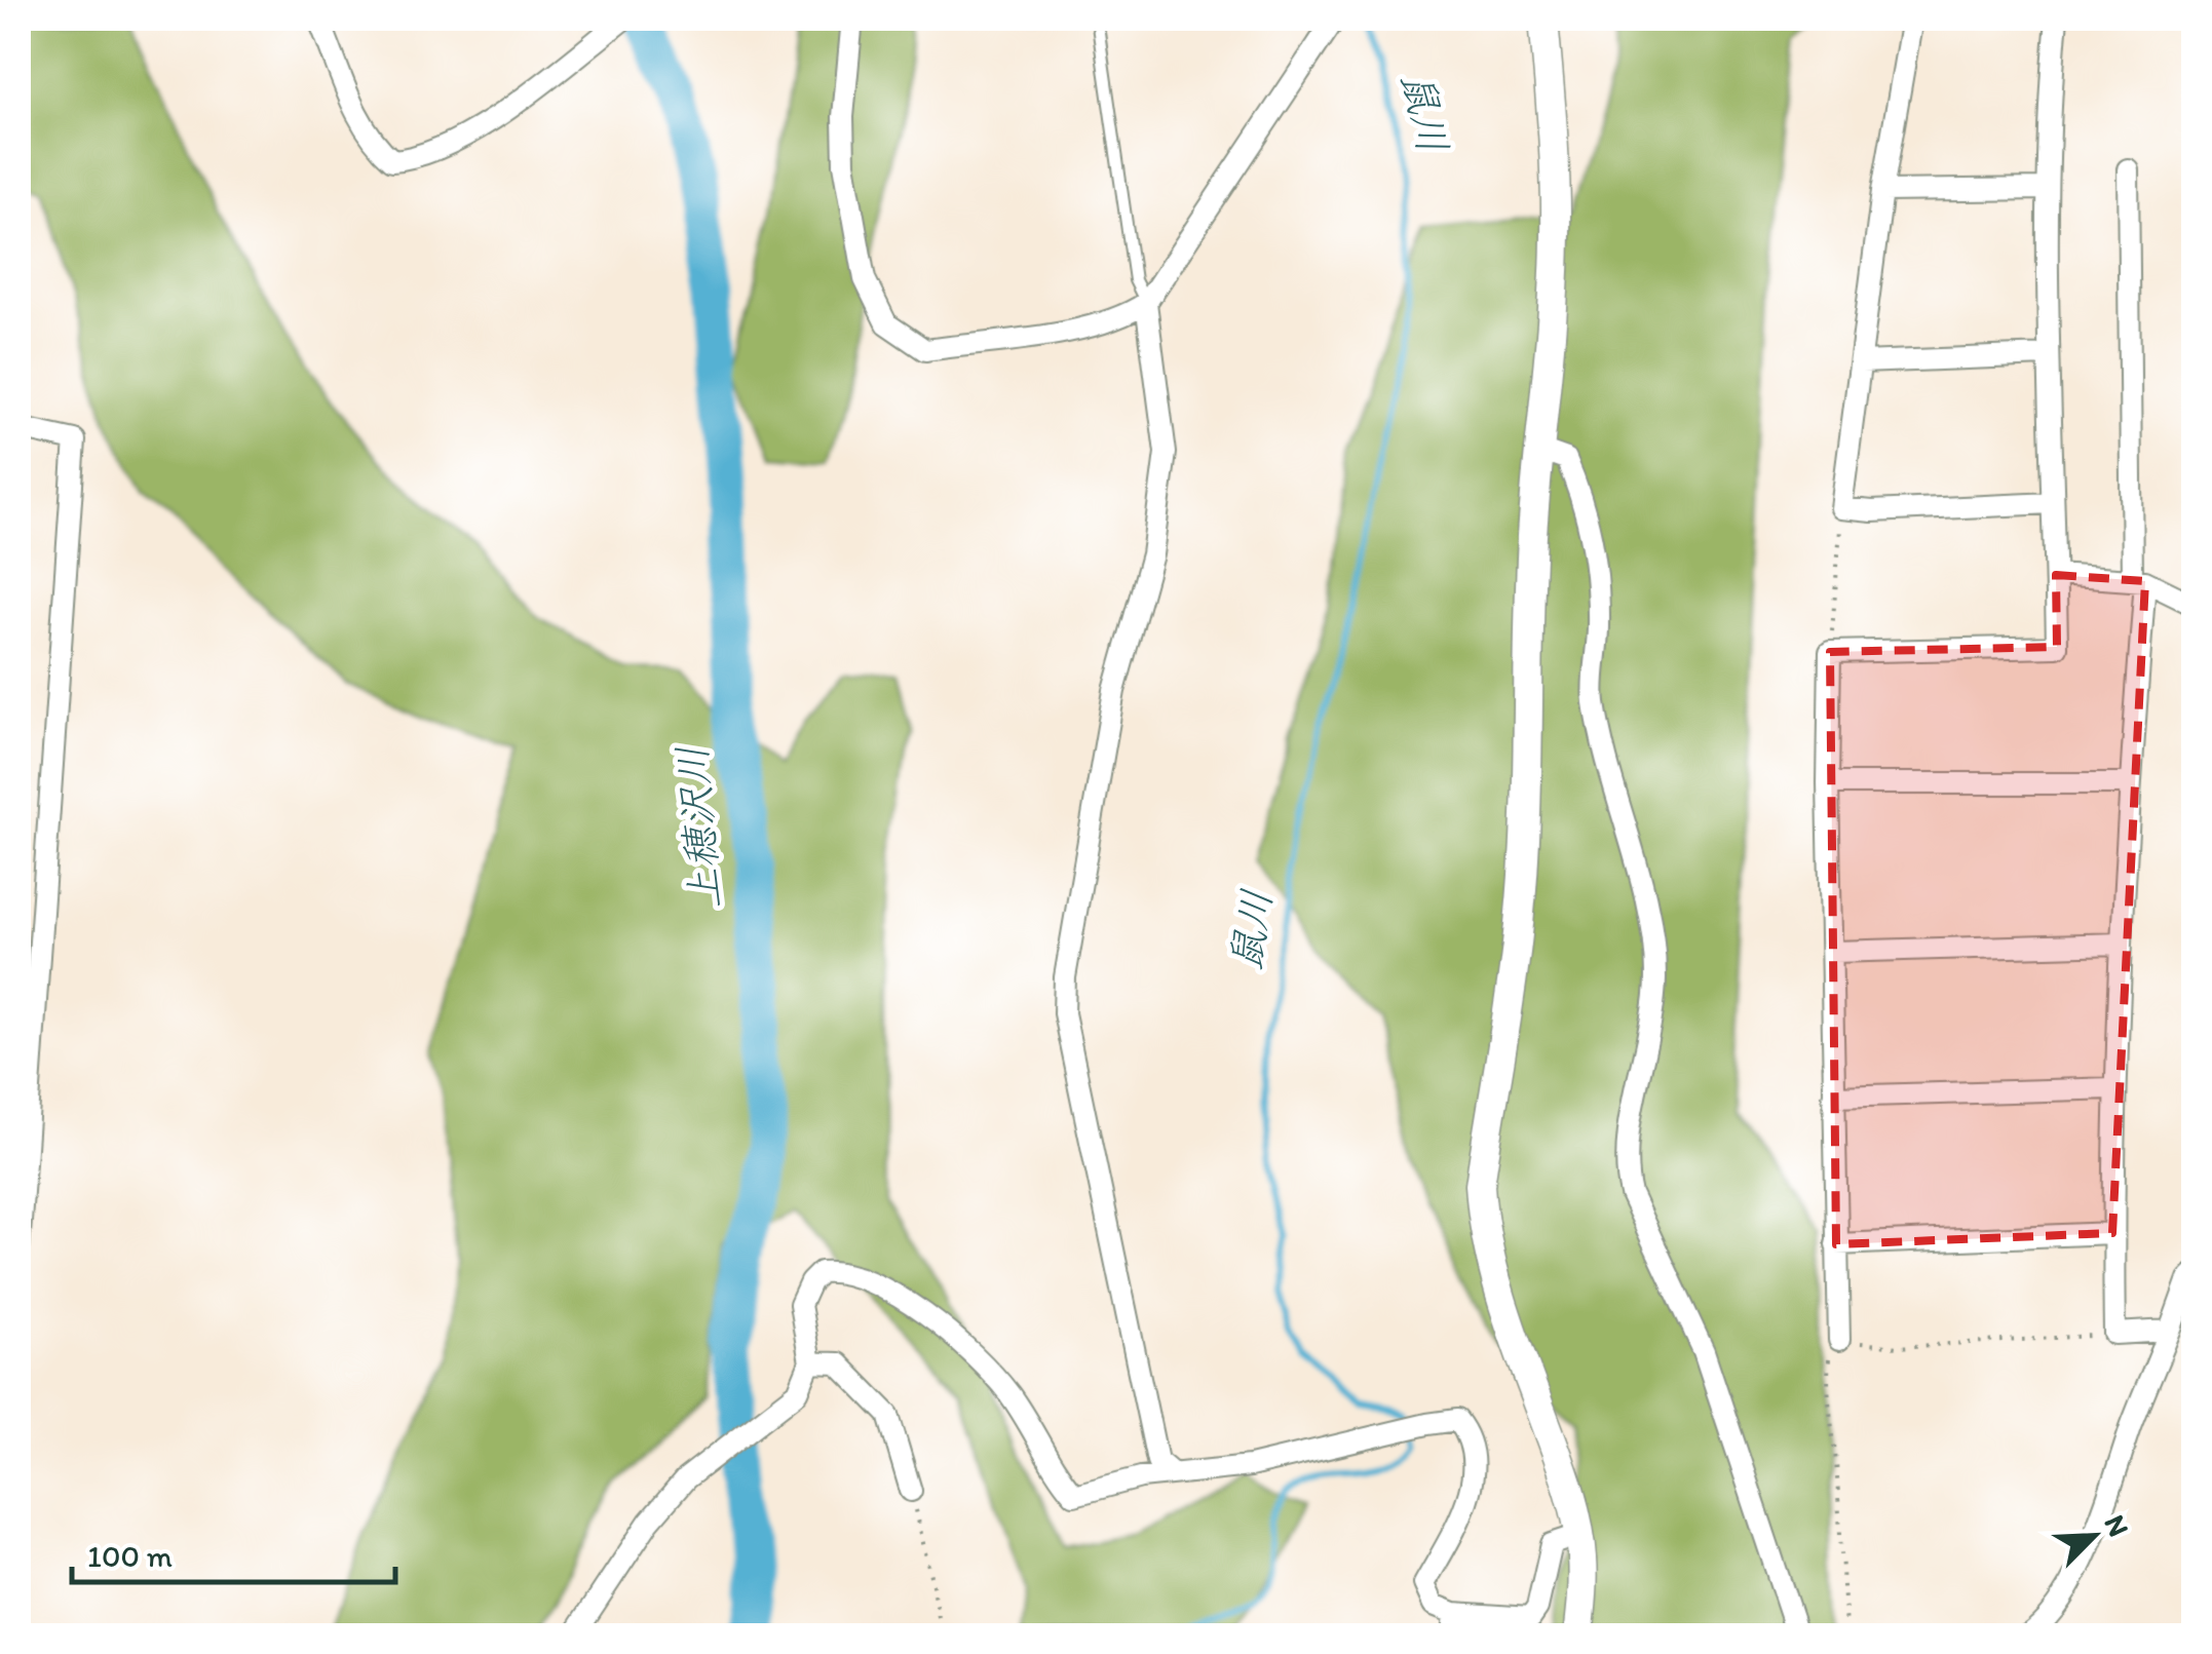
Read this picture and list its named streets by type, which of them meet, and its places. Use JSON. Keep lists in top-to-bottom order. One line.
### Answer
{"water":["鼠川","上穂沢川"],"scale_bar":"100 m","north":"top right"}
